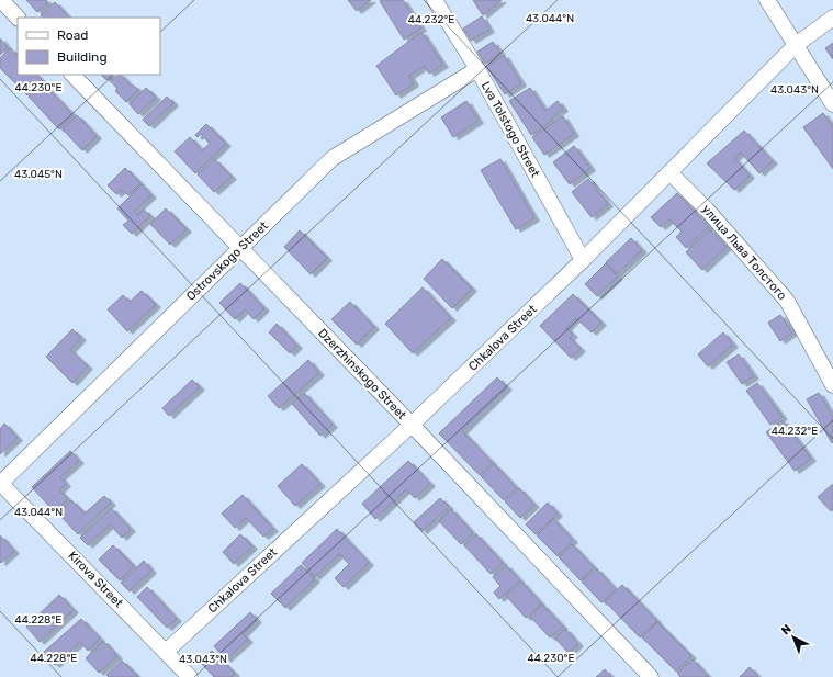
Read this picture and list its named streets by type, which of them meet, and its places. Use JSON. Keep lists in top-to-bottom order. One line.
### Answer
{"streets":{"street":["Lva Tolstogo Street","улица Льва Толстого","Ostrovskogo Street","Chkalova Street","Dzerzhinskogo Street","Kirova Street"]},"crossings":[["Lva Tolstogo Street","Ostrovskogo Street"],["Lva Tolstogo Street","Chkalova Street"],["улица Льва Толстого","Chkalova Street"],["Ostrovskogo Street","Dzerzhinskogo Street"],["Ostrovskogo Street","Kirova Street"],["Chkalova Street","Dzerzhinskogo Street"],["Chkalova Street","Kirova Street"]],"legend":["Road","Building"],"north":"top left","coordinates":["43.044°N","44.232°E","44.230°E","43.043°N","43.045°N","44.228°E"]}
